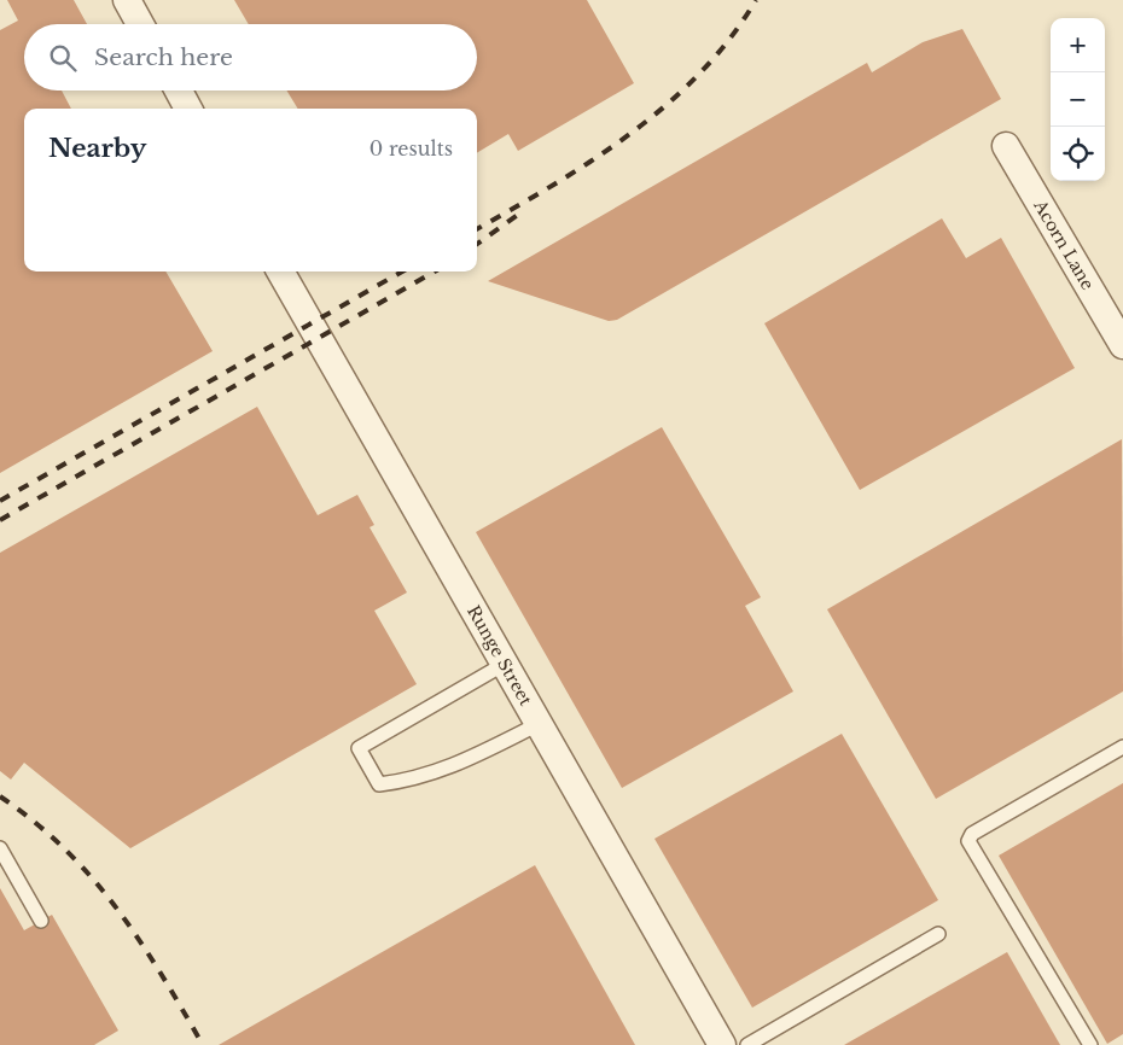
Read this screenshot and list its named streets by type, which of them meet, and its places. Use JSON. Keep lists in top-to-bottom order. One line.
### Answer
{"streets":{"street":["Acorn Lane","Runge Street"]},"page":{"map_buttons":["+","−"],"search":"Search here","heading":["Nearby","0 results"]}}
